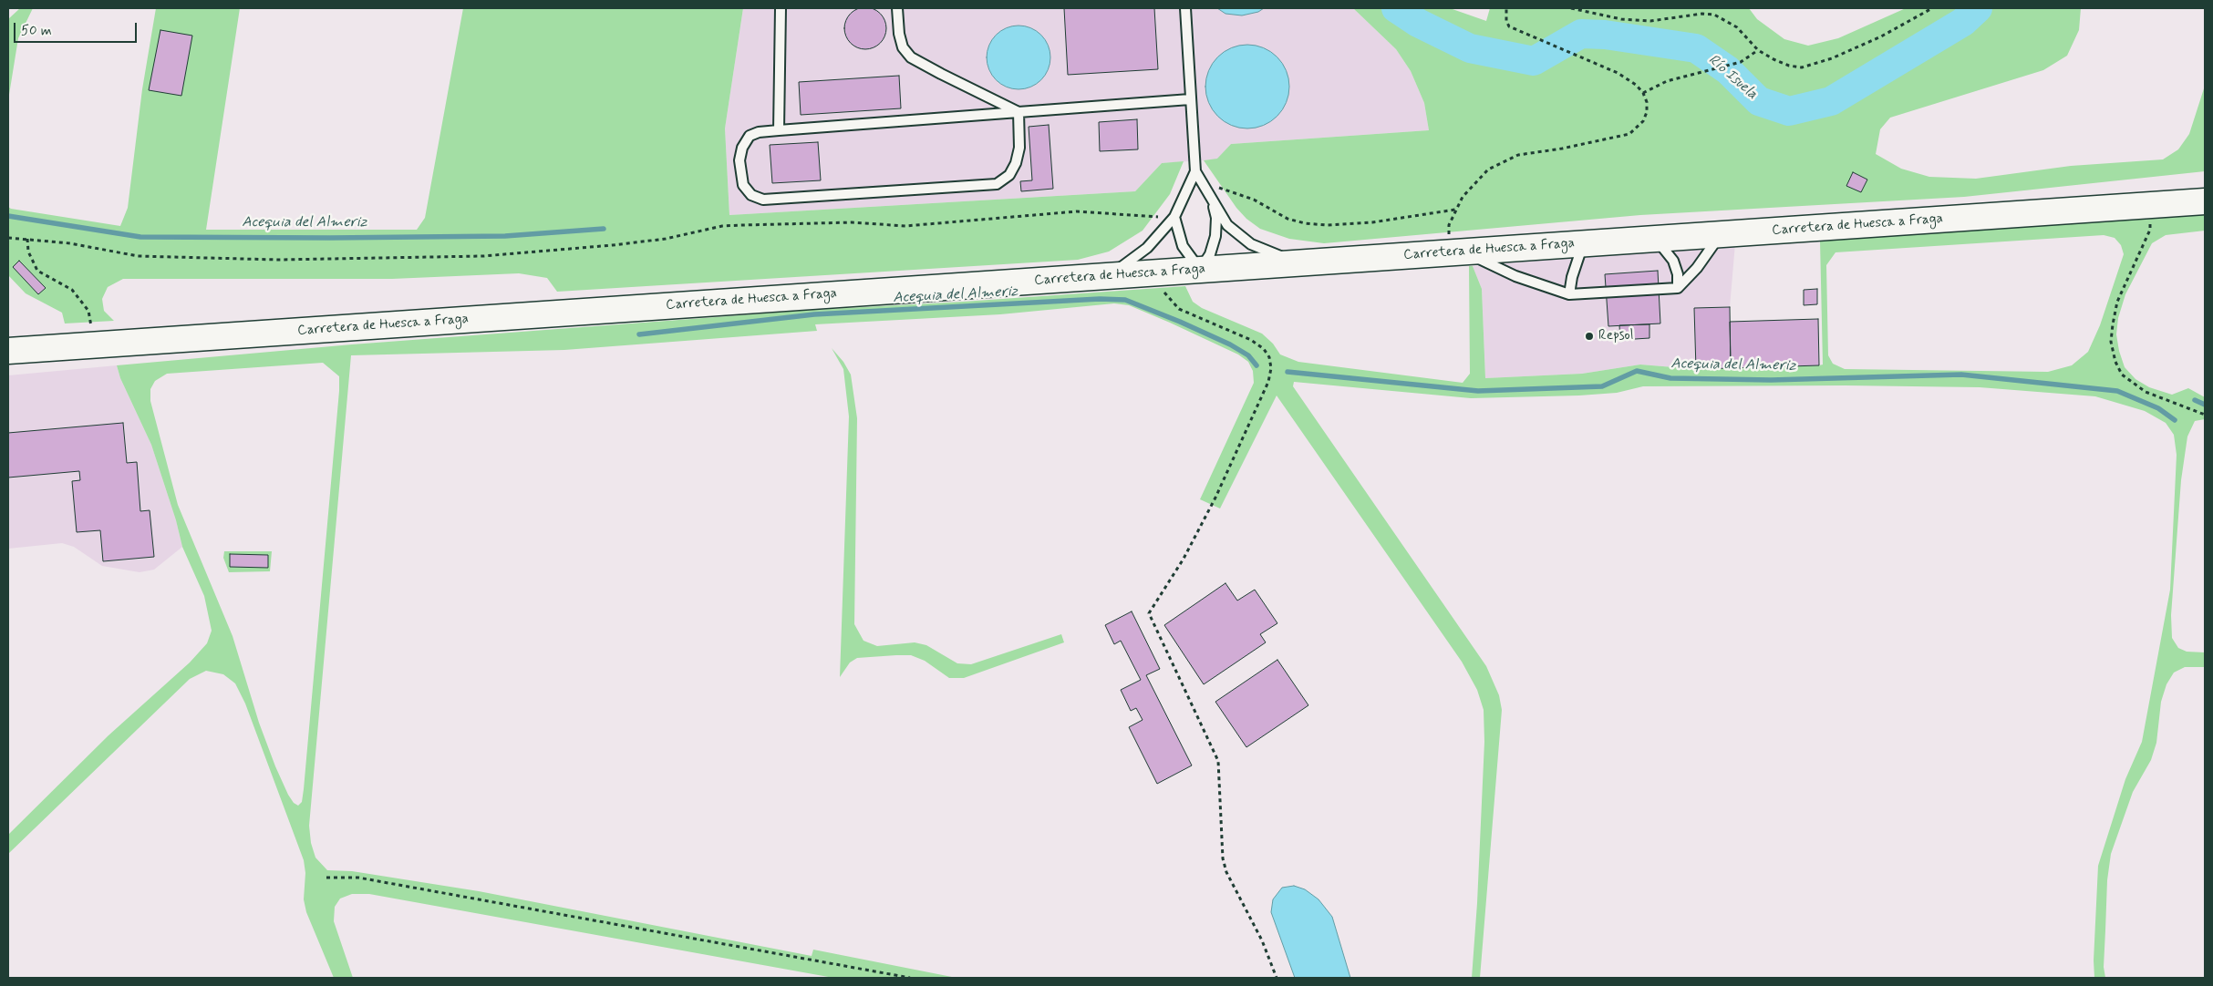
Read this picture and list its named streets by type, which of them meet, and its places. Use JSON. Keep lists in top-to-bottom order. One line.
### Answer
{"streets":{"main road":["Carretera de Huesca a Fraga"]},"water":["Río Isuela","Acequia del Almeriz"],"places":["Repsol"],"scale_bar":"50 m"}
